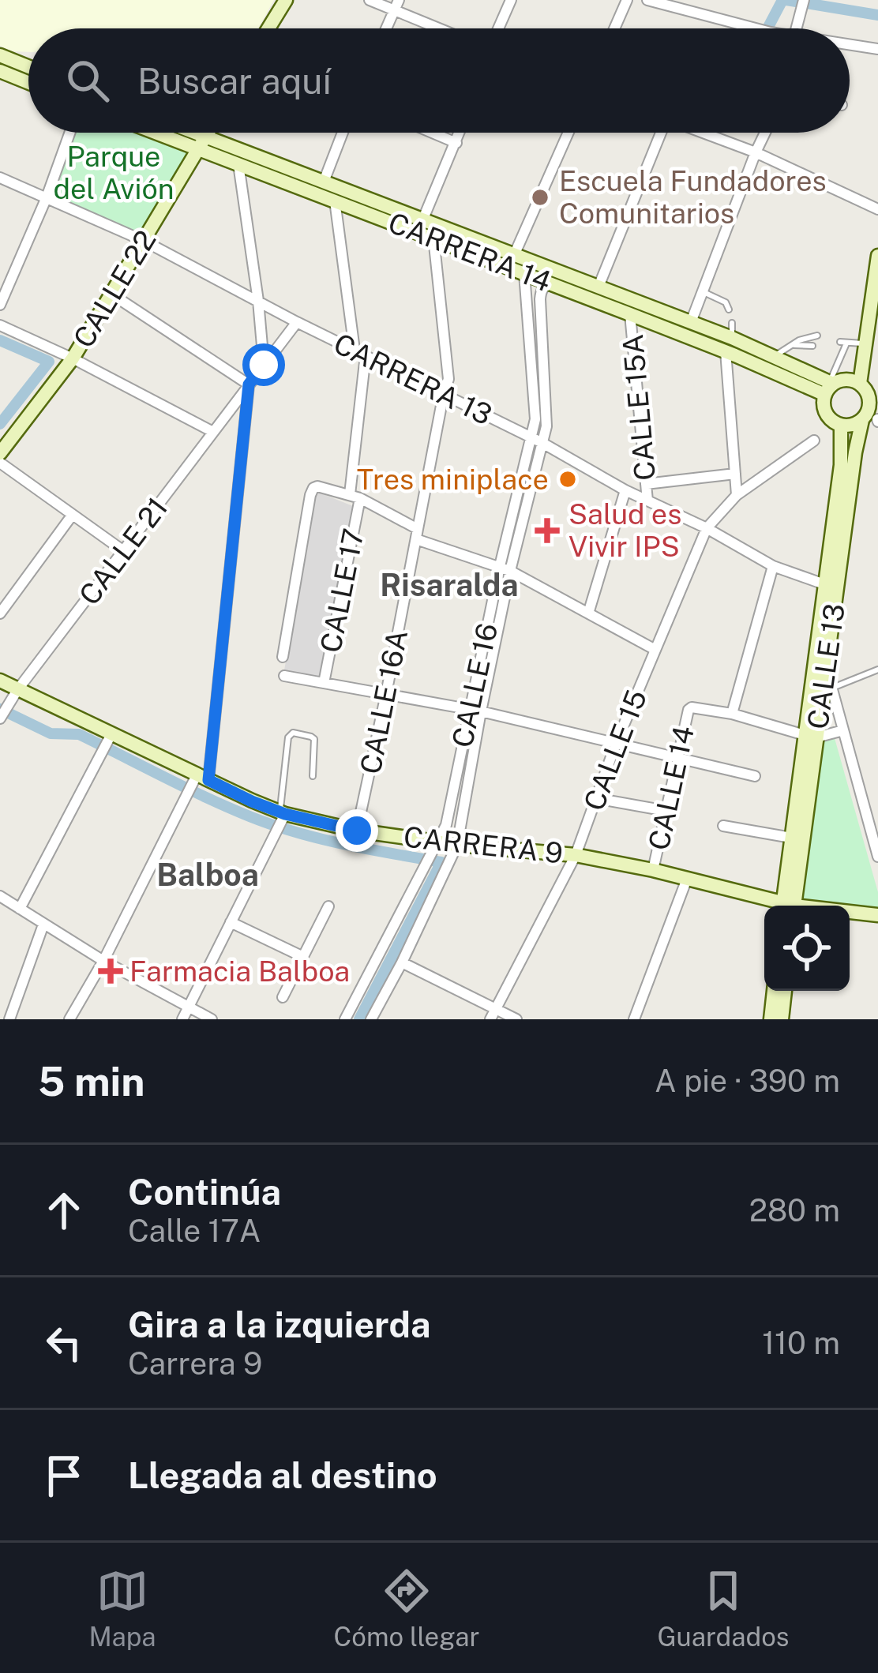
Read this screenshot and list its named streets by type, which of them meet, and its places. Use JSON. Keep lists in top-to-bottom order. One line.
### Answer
{"streets":{"main road":["CARRERA 14","CALLE 22","CALLE 13","CARRERA 9"],"street":["CARRERA 13","CALLE 15A","CALLE 21","CALLE 17","CALLE 16","CALLE 16A","CALLE 15","CALLE 14"]},"crossings":[["CARRERA 14","CALLE 22"],["CARRERA 14","CALLE 15A"],["CARRERA 14","CALLE 13"],["CARRERA 14","CALLE 16"],["CARRERA 14","CALLE 16A"],["CALLE 22","CARRERA 13"],["CARRERA 13","CALLE 15A"],["CARRERA 13","CALLE 21"],["CARRERA 13","CALLE 17"],["CARRERA 13","CALLE 13"],["CARRERA 13","CALLE 16"],["CARRERA 13","CALLE 16A"],["CARRERA 13","CALLE 15"],["CALLE 21","CARRERA 9"],["CALLE 16","CARRERA 9"],["CALLE 16A","CARRERA 9"],["CALLE 15","CARRERA 9"],["CALLE 14","CARRERA 9"]],"districts":["Risaralda","Balboa"],"parks":["Parque del Avión"],"places":{"other":["Escuela Fundadores Comunitarios","Tres miniplace"],"health":["Salud es Vivir IPS","Farmacia Balboa"]},"page":{"search":"Buscar aquí","heading":["5 min","A pie · 390 m"],"list":[["Continúa","Calle 17A","280 m"],["Gira a la izquierda","Carrera 9","110 m"],"Llegada al destino"],"nav":["Mapa","Cómo llegar","Guardados"]}}
